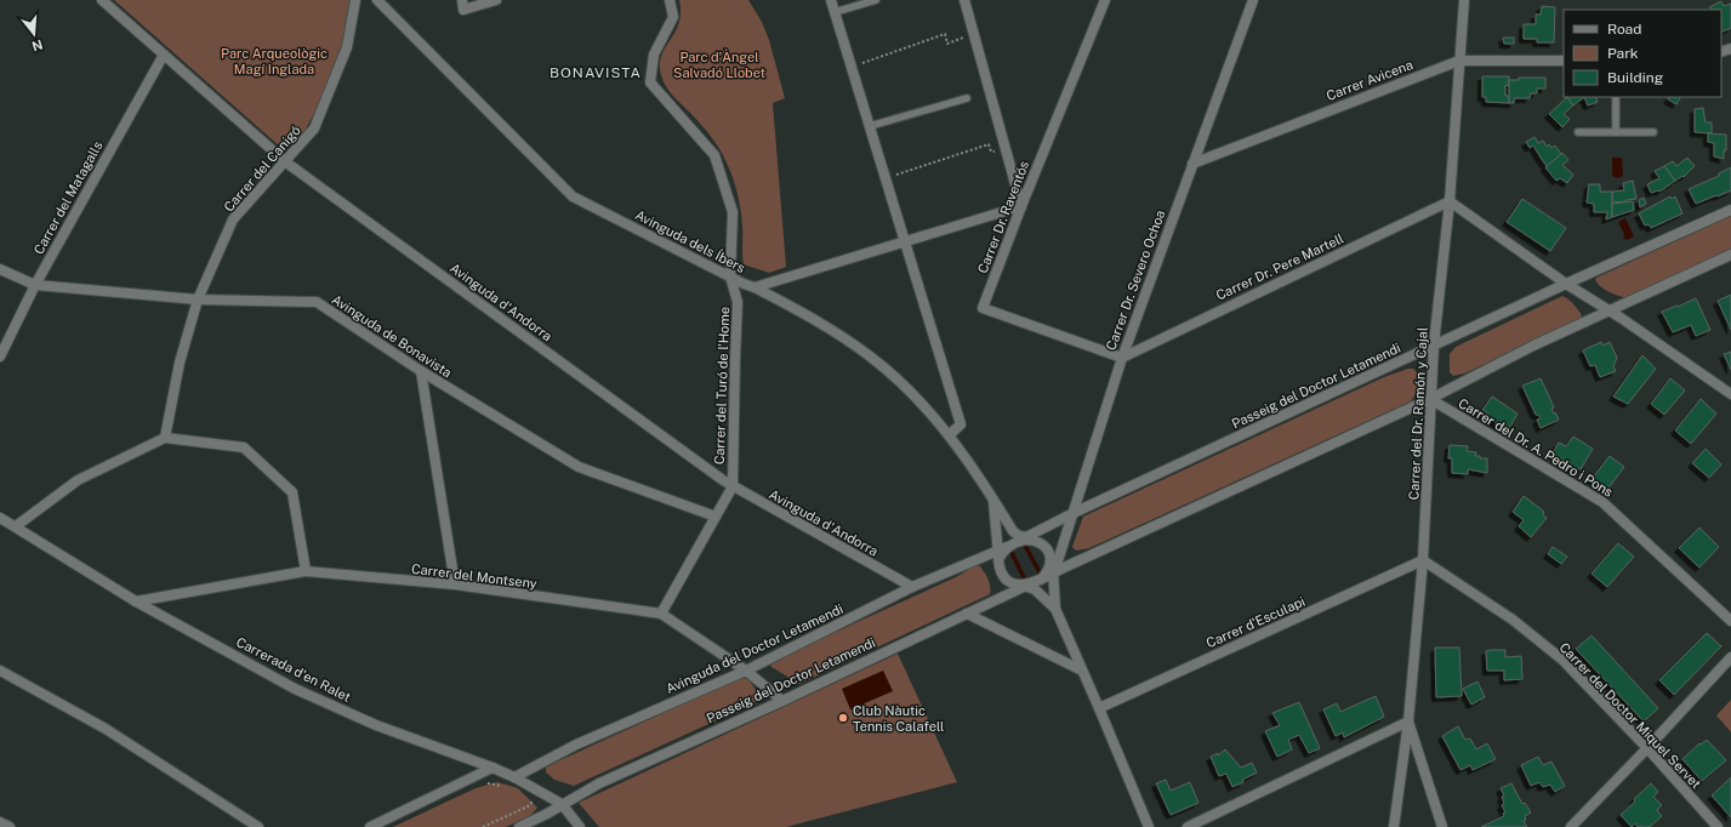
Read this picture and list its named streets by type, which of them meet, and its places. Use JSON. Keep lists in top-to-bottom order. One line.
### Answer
{"streets":{"street":["Carrer Avicena","Carrer del Canigó","Carrer del Matagalls","Carrer Dr. Raventós","Avinguda dels Íbers","Carrer Dr. Pere Martell","Carrer Dr. Severo Ochoa","Avinguda d'Andorra","Avinguda de Bonavista","Carrer del Turó de l'Home","Passeig del Doctor Letamendi","Carrer del Dr. Ramón y Cajal","Carrer del Dr. A. Pedro i Pons","Carrer del Montseny","Carrer d'Esculapi","Avinguda del Doctor Letamendi","Carrerada d'en Ralet","Carrer del Doctor Miquel Servet"]},"crossings":[["Carrer Avicena","Carrer Dr. Severo Ochoa"],["Carrer Avicena","Carrer del Dr. Ramón y Cajal"],["Carrer del Canigó","Avinguda d'Andorra"],["Carrer del Canigó","Avinguda de Bonavista"],["Carrer del Matagalls","Avinguda d'Andorra"],["Carrer del Matagalls","Avinguda de Bonavista"],["Carrer Dr. Raventós","Carrer Dr. Pere Martell"],["Carrer Dr. Raventós","Carrer Dr. Severo Ochoa"],["Avinguda dels Íbers","Carrer del Turó de l'Home"],["Avinguda dels Íbers","Passeig del Doctor Letamendi"],["Avinguda dels Íbers","Avinguda del Doctor Letamendi"],["Carrer Dr. Pere Martell","Carrer Dr. Severo Ochoa"],["Carrer Dr. Pere Martell","Carrer del Dr. Ramón y Cajal"],["Carrer Dr. Severo Ochoa","Passeig del Doctor Letamendi"],["Avinguda d'Andorra","Carrer del Turó de l'Home"],["Avinguda d'Andorra","Avinguda del Doctor Letamendi"],["Avinguda de Bonavista","Carrer del Turó de l'Home"],["Carrer del Turó de l'Home","Carrer del Montseny"],["Passeig del Doctor Letamendi","Carrer del Dr. Ramón y Cajal"],["Passeig del Doctor Letamendi","Carrer del Dr. A. Pedro i Pons"],["Passeig del Doctor Letamendi","Carrer del Montseny"],["Passeig del Doctor Letamendi","Avinguda del Doctor Letamendi"],["Passeig del Doctor Letamendi","Carrerada d'en Ralet"],["Carrer del Dr. Ramón y Cajal","Carrer del Dr. A. Pedro i Pons"],["Carrer del Dr. Ramón y Cajal","Carrer d'Esculapi"],["Carrer del Dr. Ramón y Cajal","Carrer del Doctor Miquel Servet"],["Carrer del Montseny","Avinguda del Doctor Letamendi"],["Carrer del Montseny","Carrerada d'en Ralet"],["Carrer d'Esculapi","Carrer del Doctor Miquel Servet"],["Avinguda del Doctor Letamendi","Carrerada d'en Ralet"]],"districts":["BONAVISTA"],"parks":["Parc Arqueològic Magí Inglada","Parc d'Àngel Salvadó Llobet"],"places":["Club Nàutic Tennis Calafell"],"legend":["Road","Park","Building"],"north":"bottom"}
